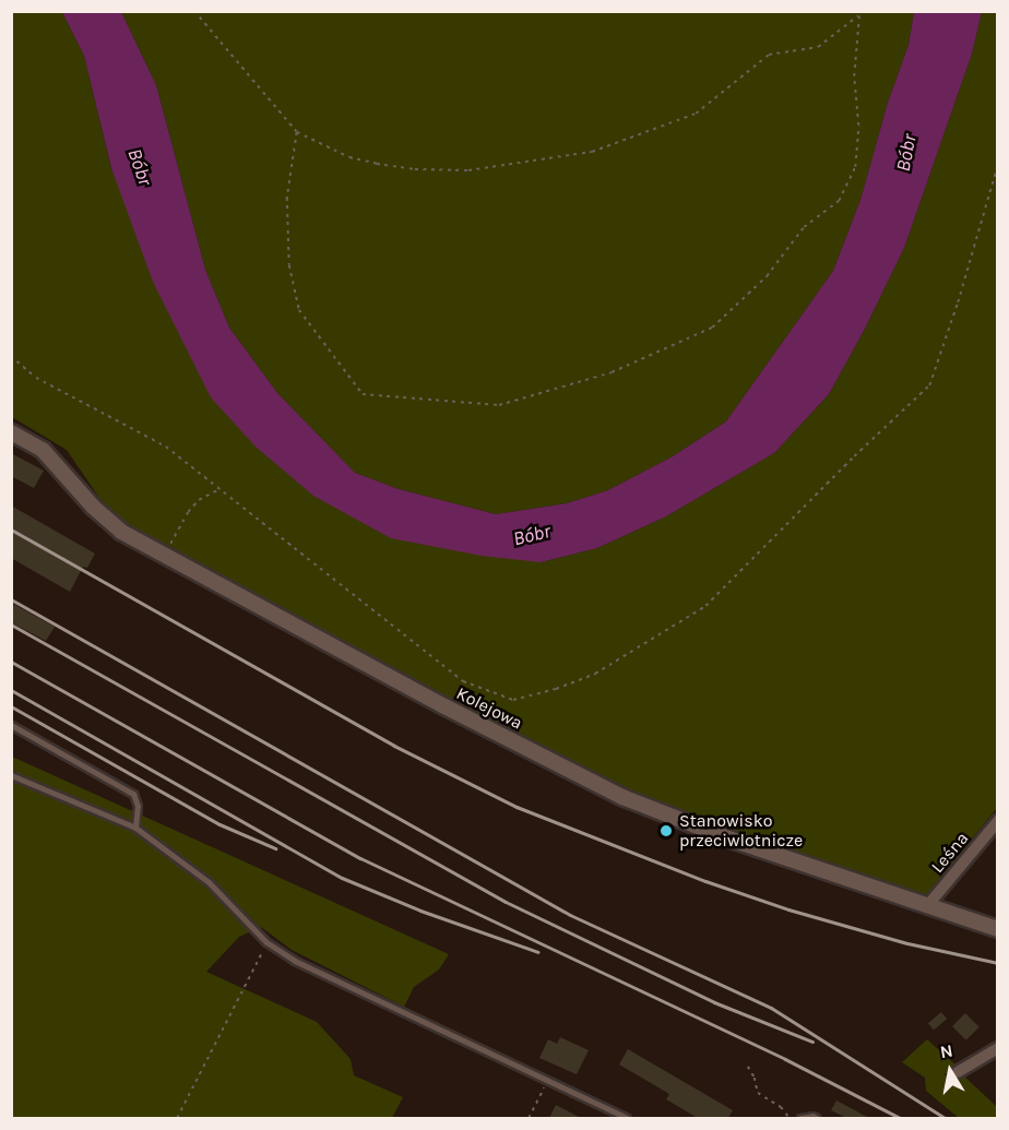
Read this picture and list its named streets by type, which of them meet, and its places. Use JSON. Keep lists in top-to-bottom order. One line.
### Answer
{"streets":{"street":["Kolejowa","Leśna"]},"crossings":[["Kolejowa","Leśna"]],"water":["Bóbr"],"places":["Stanowisko przeciwlotnicze"],"north":"top"}
